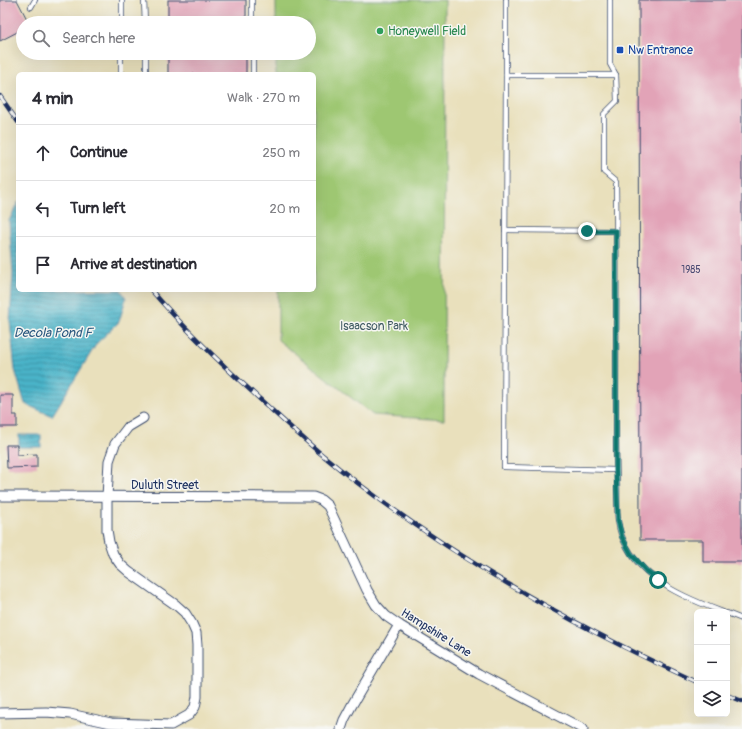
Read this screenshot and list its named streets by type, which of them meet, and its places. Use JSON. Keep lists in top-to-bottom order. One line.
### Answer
{"streets":{"street":["Duluth Street","Hampshire Lane"]},"crossings":[["Duluth Street","Hampshire Lane"]],"water":["Decola Pond F"],"parks":["Isaacson Park"],"places":{"other":["Honeywell Field"],"transit":["Nw Entrance"]},"house_numbers":["1985"],"page":{"search":"Search here","heading":["4 min","Walk · 270 m"],"list":[["Continue","250 m"],["Turn left","20 m"],"Arrive at destination"],"map_buttons":["+","−"]}}
